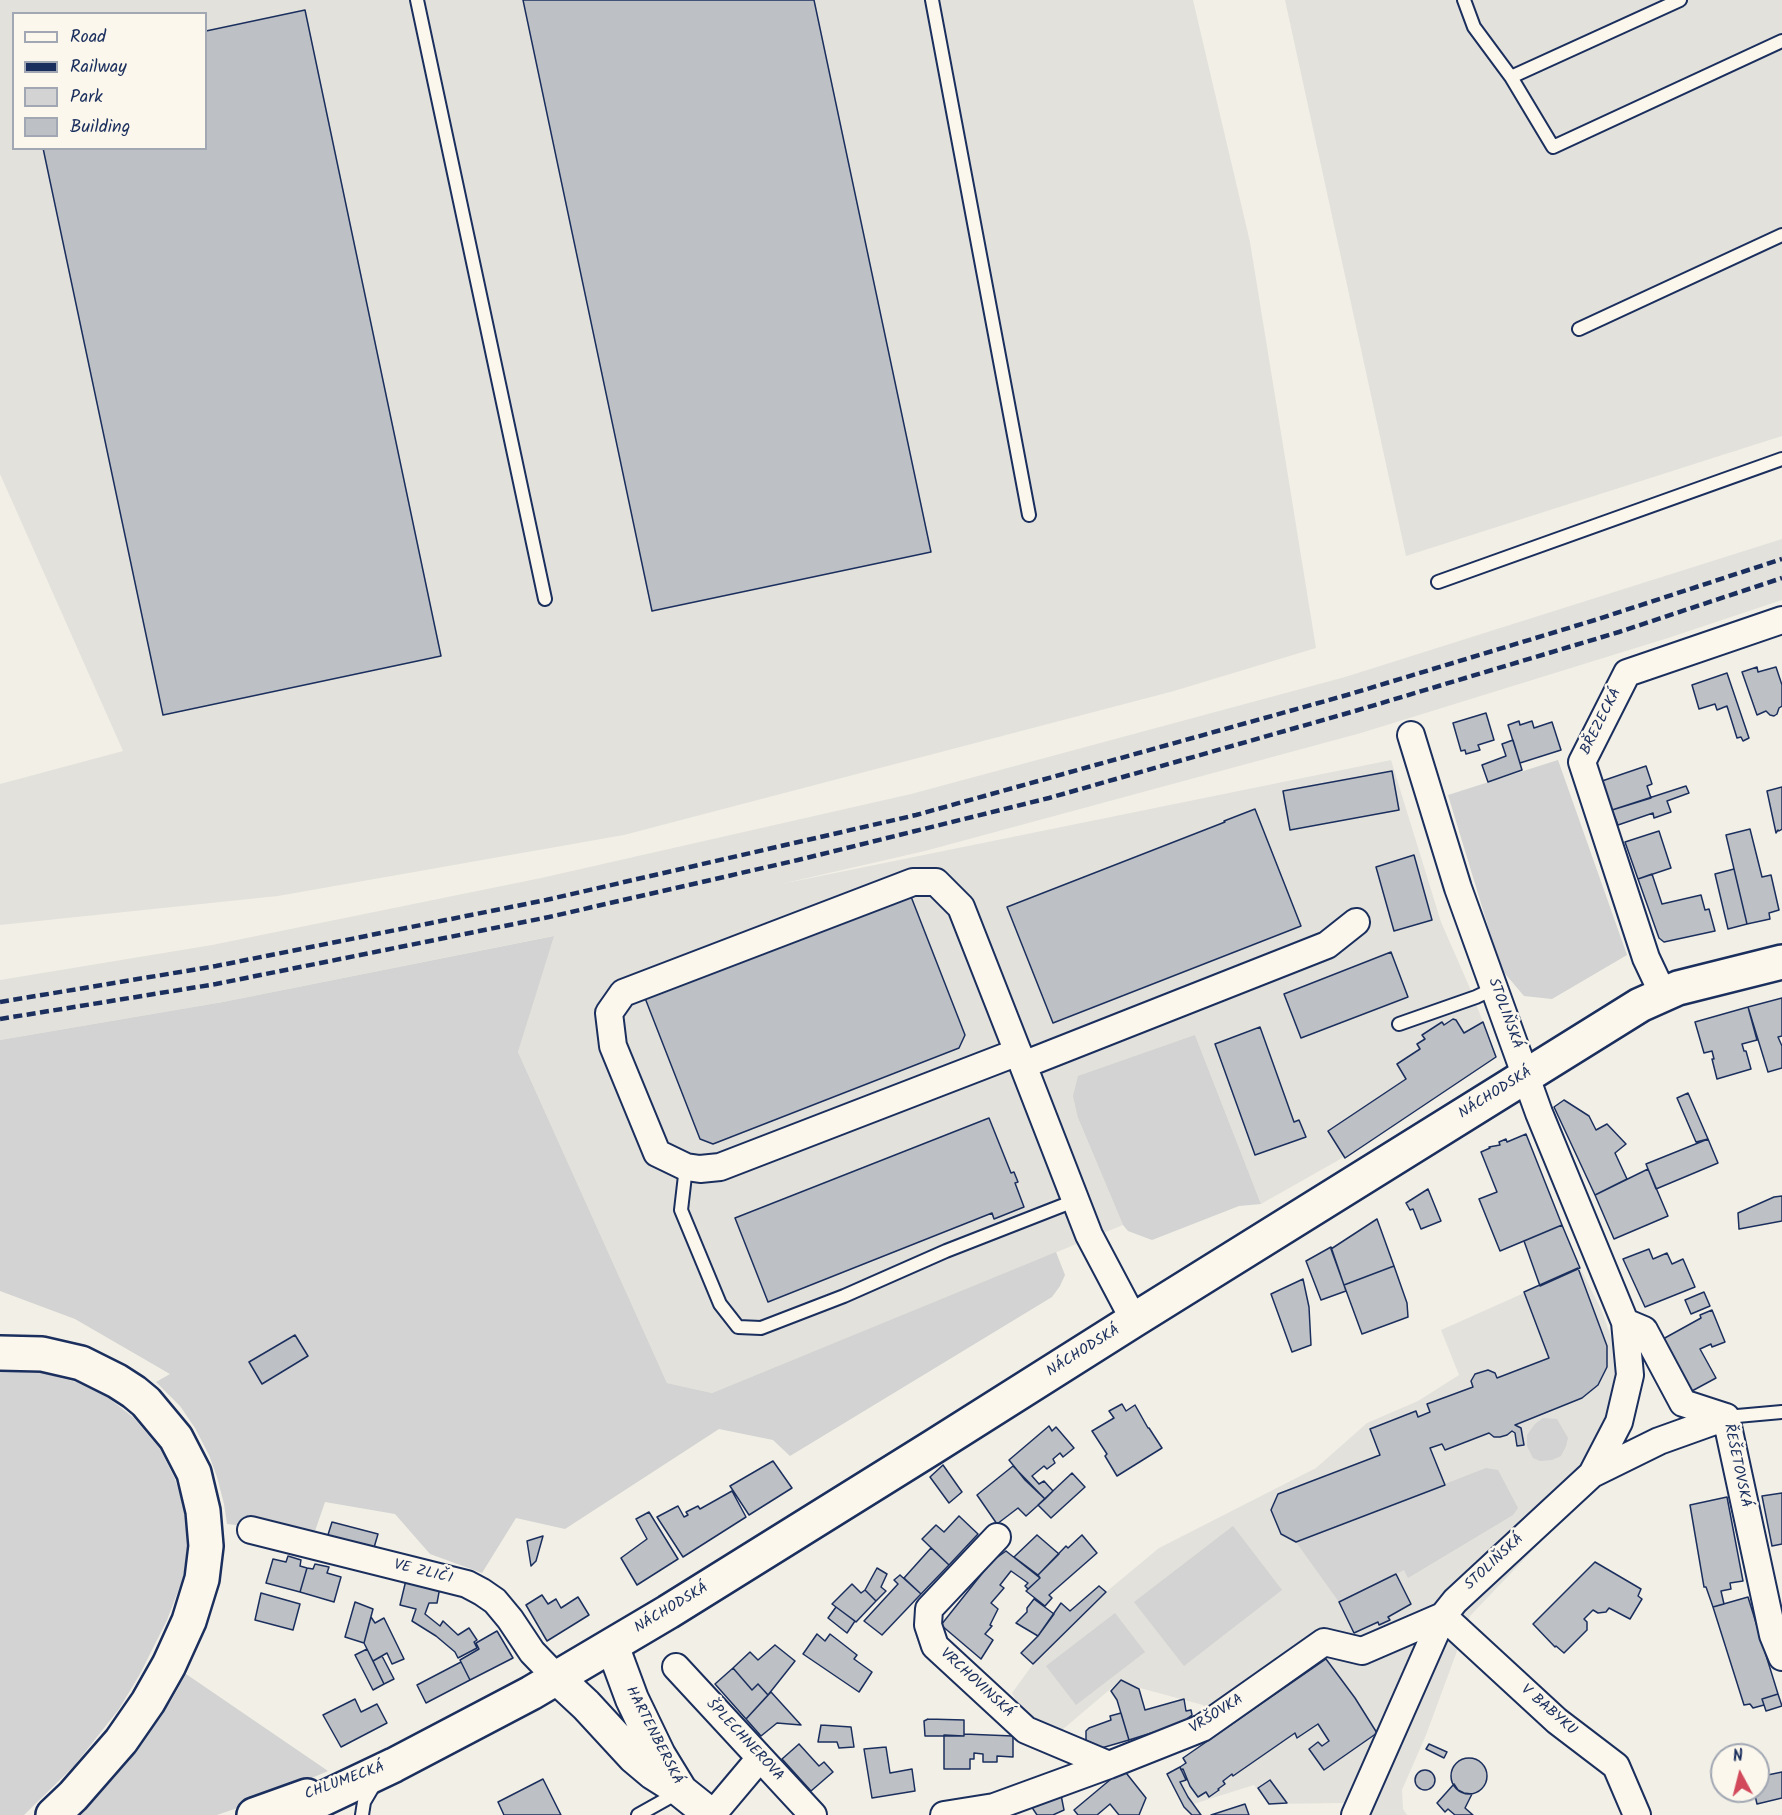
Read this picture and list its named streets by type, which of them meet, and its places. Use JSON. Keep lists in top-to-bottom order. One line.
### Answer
{"streets":{"main road":["NÁCHODSKÁ","CHLUMECKÁ"],"street":["BŘEZECKÁ","STOLIŇSKÁ","ŘEŠETOVSKÁ","VE ZLIČI","VRCHOVINSKÁ","V BABYKU","VRŠOVKA","HARTENBERSKÁ","ŠPLECHNEROVA"]},"crossings":[["BŘEZECKÁ","NÁCHODSKÁ"],["STOLIŇSKÁ","NÁCHODSKÁ"],["STOLIŇSKÁ","ŘEŠETOVSKÁ"],["STOLIŇSKÁ","V BABYKU"],["STOLIŇSKÁ","VRŠOVKA"],["NÁCHODSKÁ","VE ZLIČI"],["NÁCHODSKÁ","HARTENBERSKÁ"],["NÁCHODSKÁ","CHLUMECKÁ"],["VRCHOVINSKÁ","VRŠOVKA"],["V BABYKU","VRŠOVKA"]],"legend":["Road","Railway","Park","Building"],"north":"top"}
